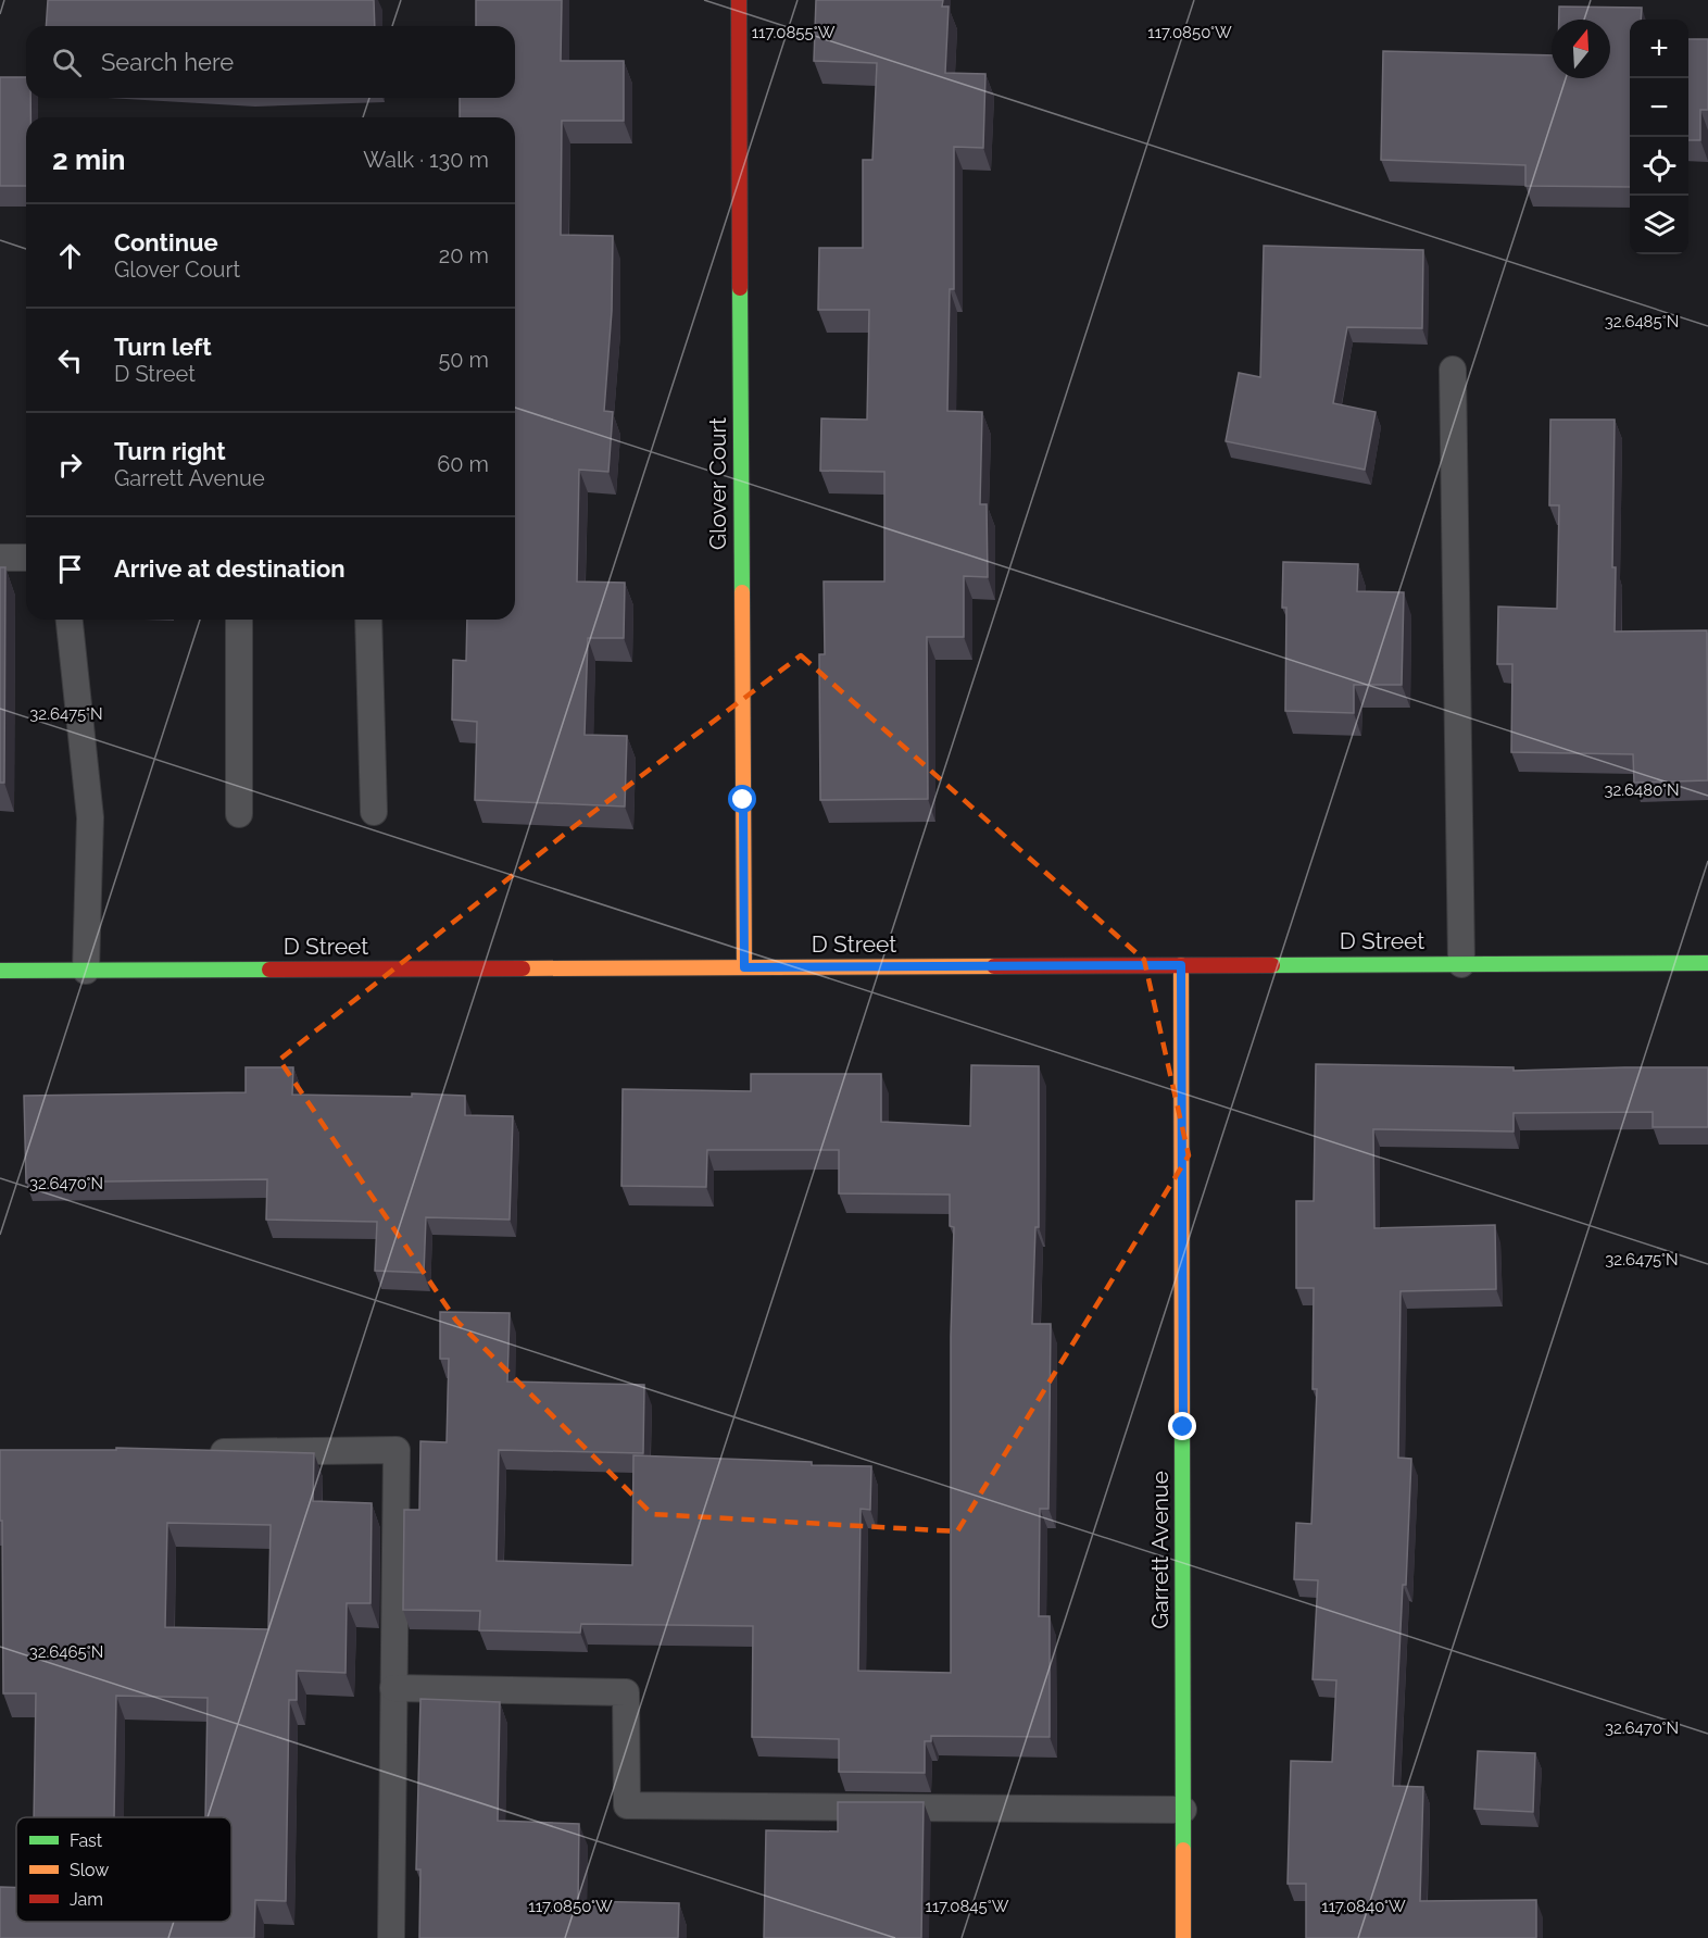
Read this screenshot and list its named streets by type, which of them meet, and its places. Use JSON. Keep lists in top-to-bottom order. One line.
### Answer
{"streets":{"street":["Glover Court","D Street","Garrett Avenue"]},"crossings":[["Glover Court","D Street"],["D Street","Garrett Avenue"]],"legend":["Fast","Slow","Jam"],"north":"top","page":{"map_buttons":["+","−"],"search":"Search here","heading":["2 min","Walk · 130 m"],"list":[["Continue","Glover Court","20 m"],["Turn left","D Street","50 m"],["Turn right","Garrett Avenue","60 m"],"Arrive at destination"]},"coordinates":["117.0855°W","117.0850°W","32.6485°N","32.6475°N","32.6480°N","32.6470°N","32.6465°N","117.0845°W","117.0840°W"]}
